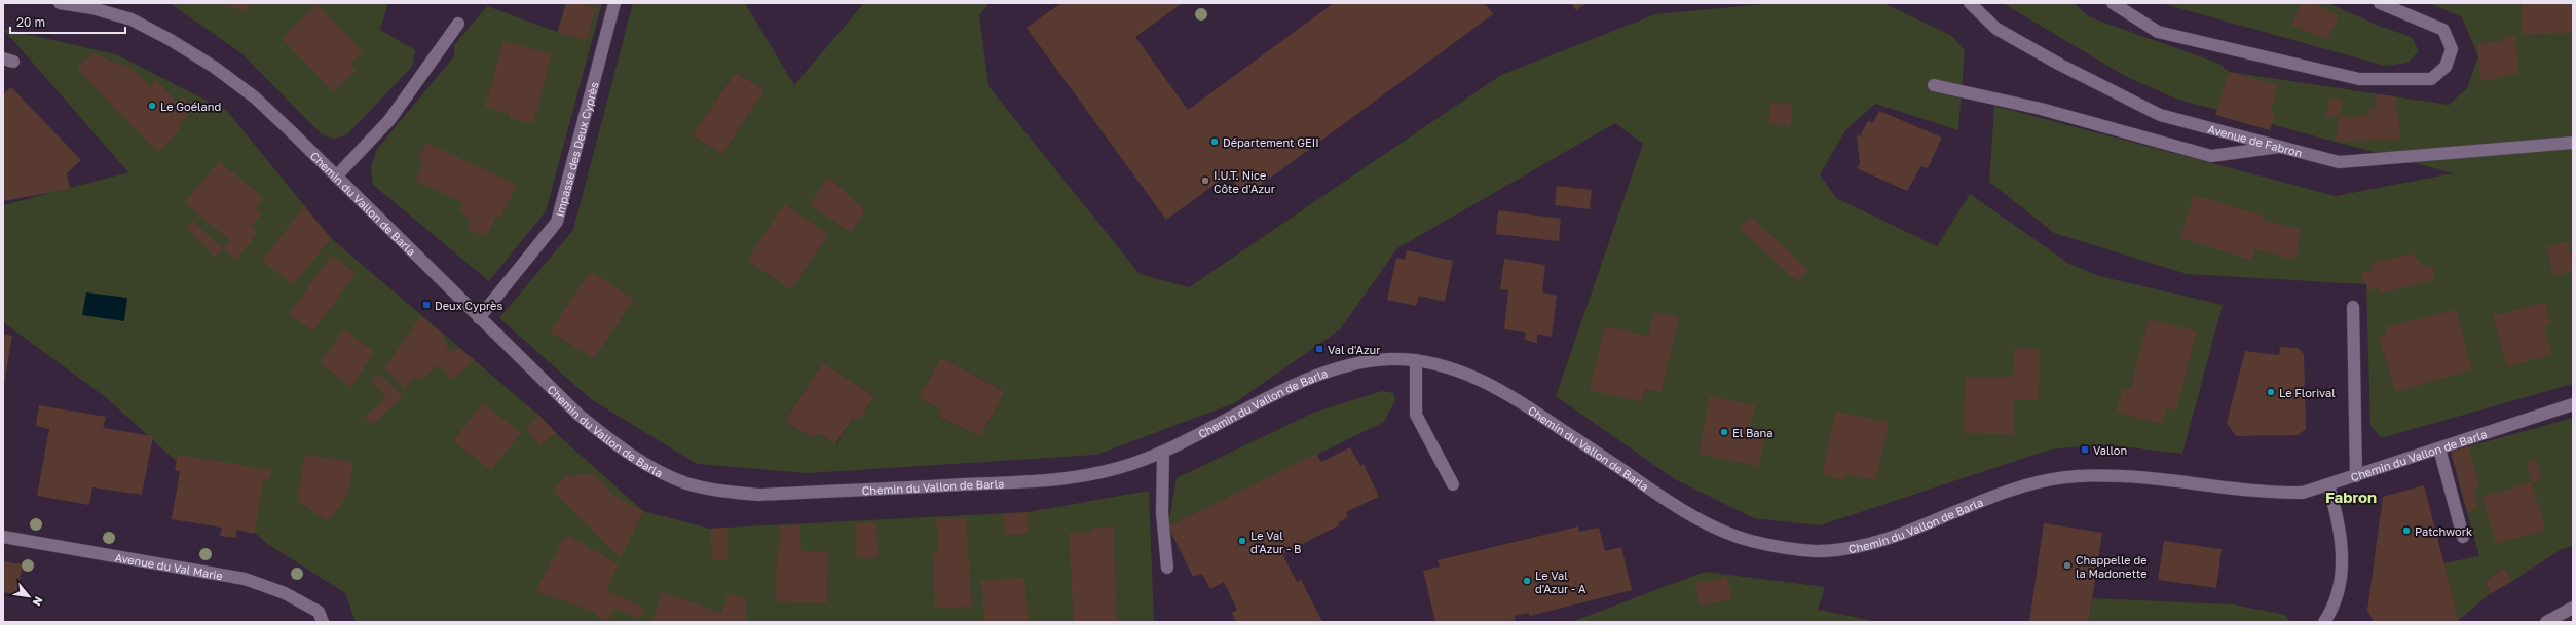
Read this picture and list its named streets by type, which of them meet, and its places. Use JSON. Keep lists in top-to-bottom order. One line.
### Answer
{"streets":{"street":["Avenue de Fabron","Impasse des Deux Cyprès","Chemin du Vallon de Barla","Avenue du Val Marie"]},"crossings":[["Impasse des Deux Cyprès","Chemin du Vallon de Barla"]],"districts":["Fabron"],"places":{"other":["Le Goéland","Département GEII","I.U.T. Nice Côte d'Azur","Le Florival","El Bana","Patchwork","Le Val d'Azur - B","Chappelle de la Madonette","Le Val d'Azur - A"],"transit":["Deux Cyprès","Val d'Azur","Vallon"]},"scale_bar":"20 m","north":"bottom right"}
